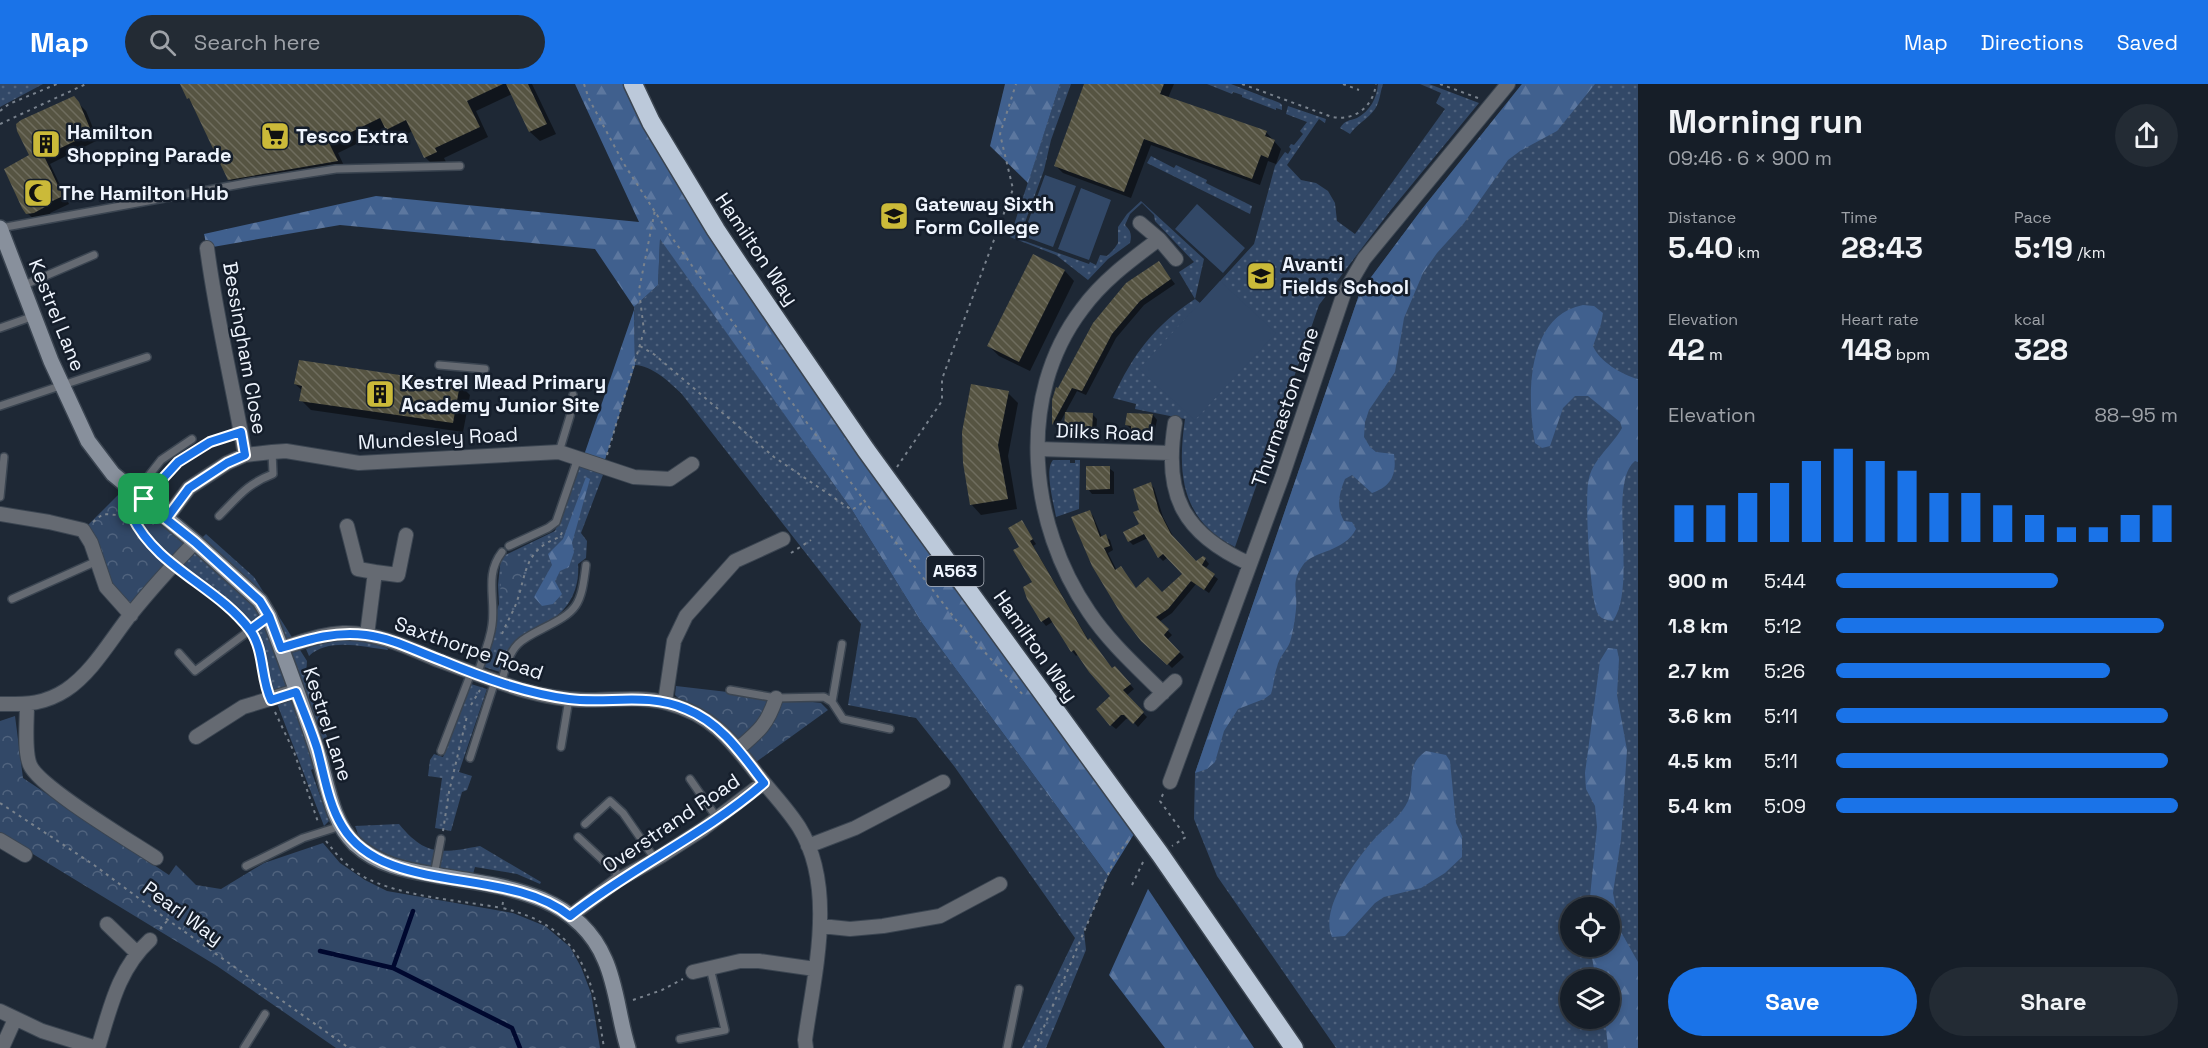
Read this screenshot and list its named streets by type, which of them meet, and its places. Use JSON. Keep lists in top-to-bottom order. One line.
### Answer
{"streets":{"highway":["Hamilton Way","A563"],"street":["Kestrel Lane","Bessingham Close","Thurmaston Lane","Dilks Road","Mundesley Road","Saxthorpe Road","Overstrand Road"],"path":["Pearl Way"]},"crossings":[["Kestrel Lane","Mundesley Road"],["Kestrel Lane","Saxthorpe Road"],["Kestrel Lane","Overstrand Road"],["Bessingham Close","Mundesley Road"],["Saxthorpe Road","Overstrand Road"]],"places":{"supermarket":["Tesco Extra"],"building":["Hamilton Shopping Parade","Kestrel Mead Primary Academy Junior Site"],"mosque":["The Hamilton Hub"],"school or university":["Gateway Sixth Form College","Avanti Fields School"]},"page":{"header":"Map","search":"Search here","nav":["Map","Directions","Saved"],"heading":["Morning run","09:46 · 6 × 900 m"],"stats":[["Distance","5.40 km"],["Time","28:43"],["Pace","5:19 /km"],["Elevation","42 m"],["Heart rate","148 bpm"],["kcal","328"]],"chart":["Elevation","88–95 m"],"list":[{"name":"900 m","note":"5:44"},{"name":"1.8 km","note":"5:12"},{"name":"2.7 km","note":"5:26"},{"name":"3.6 km","note":"5:11"},{"name":"4.5 km","note":"5:11"},{"name":"5.4 km","note":"5:09"}],"buttons":["Save","Share"]}}
